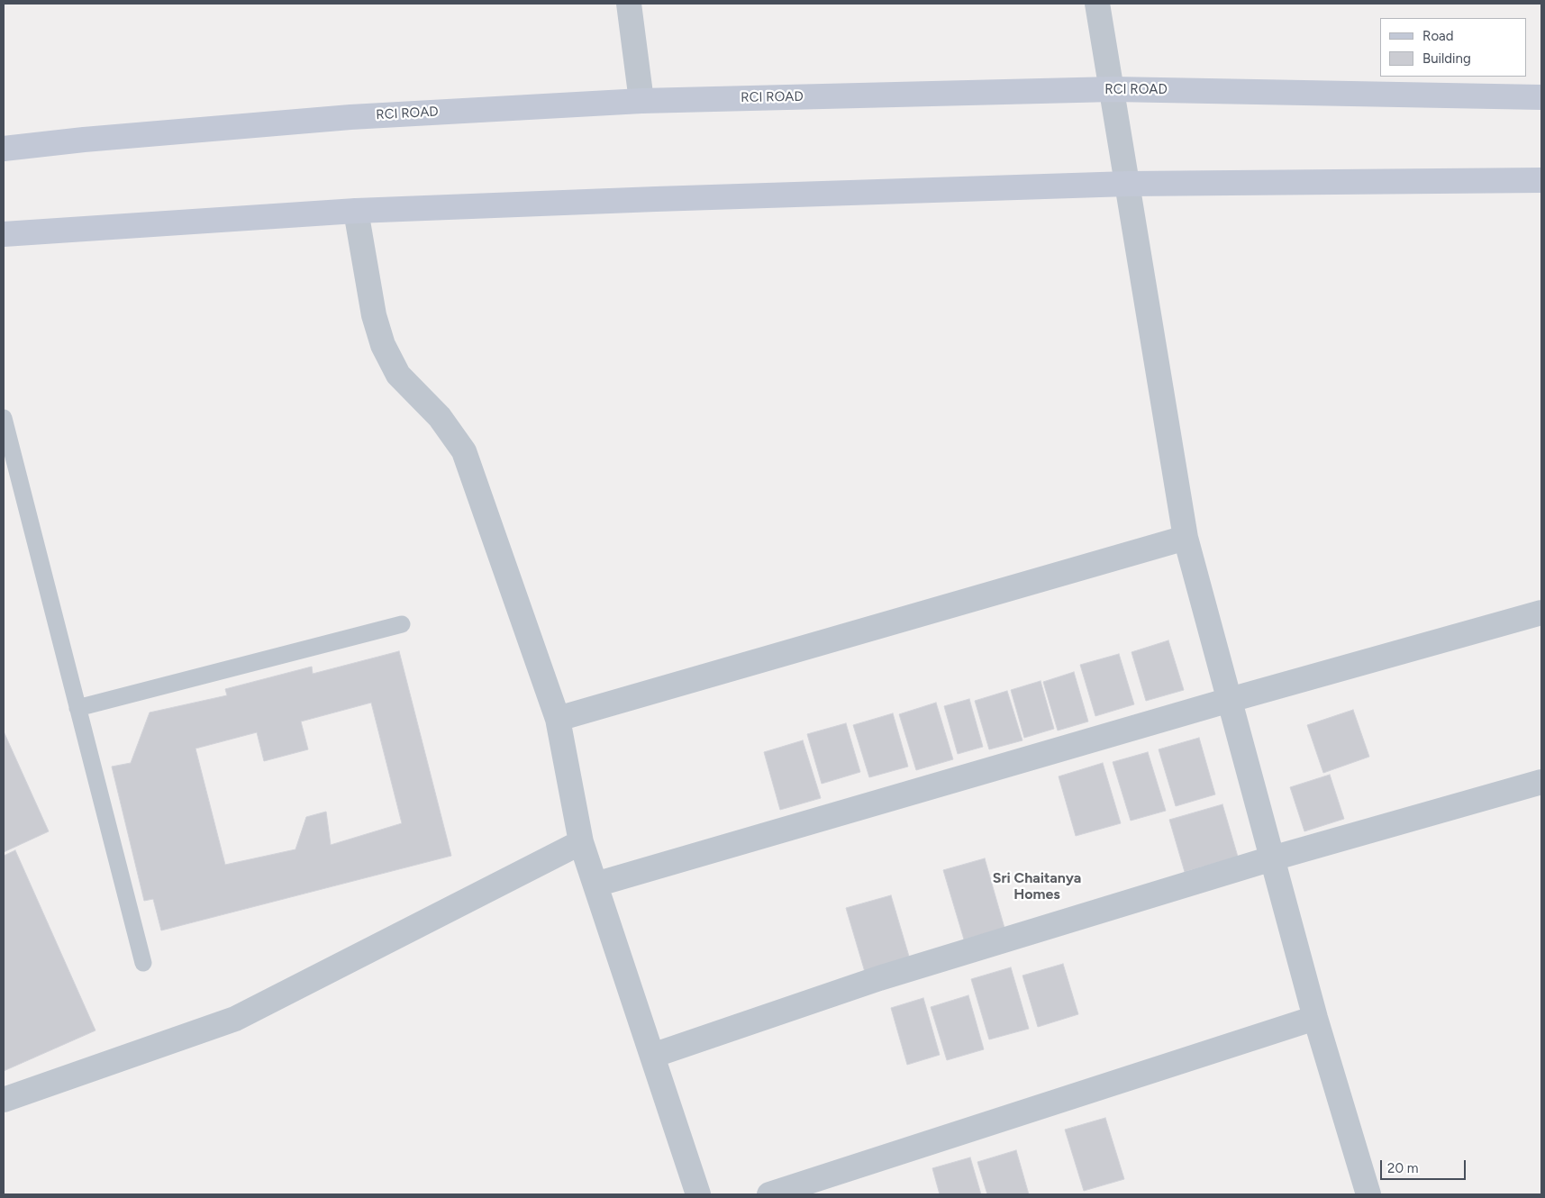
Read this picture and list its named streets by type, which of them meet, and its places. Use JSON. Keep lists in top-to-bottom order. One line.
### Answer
{"streets":{"main road":["RCI ROAD"]},"districts":["Sri Chaitanya Homes"],"legend":["Road","Building"],"scale_bar":"20 m"}
